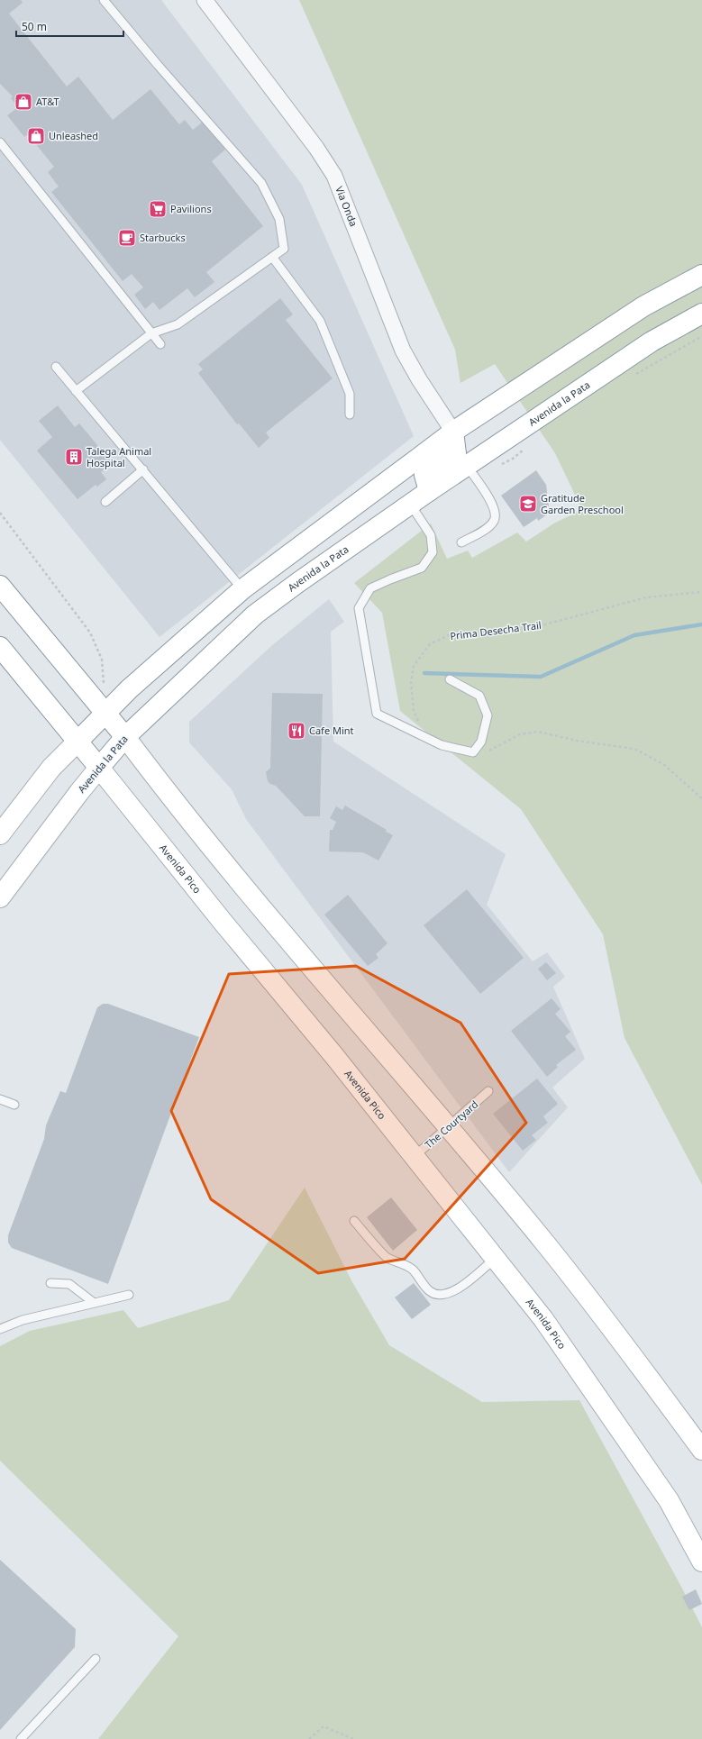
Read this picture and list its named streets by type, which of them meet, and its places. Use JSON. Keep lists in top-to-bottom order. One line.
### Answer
{"streets":{"main road":["Avenida la Pata","Avenida Pico"],"street":["Via Onda"],"lane":["The Courtyard"],"path":["Prima Desecha Trail"]},"crossings":[["Avenida la Pata","Avenida Pico"],["Avenida Pico","The Courtyard"]],"places":{"shop":["AT&T","Unleashed"],"supermarket":["Pavilions"],"cafe":["Starbucks"],"building":["Talega Animal Hospital"],"school or university":["Gratitude Garden Preschool"],"restaurant":["Cafe Mint"]},"scale_bar":"50 m"}
